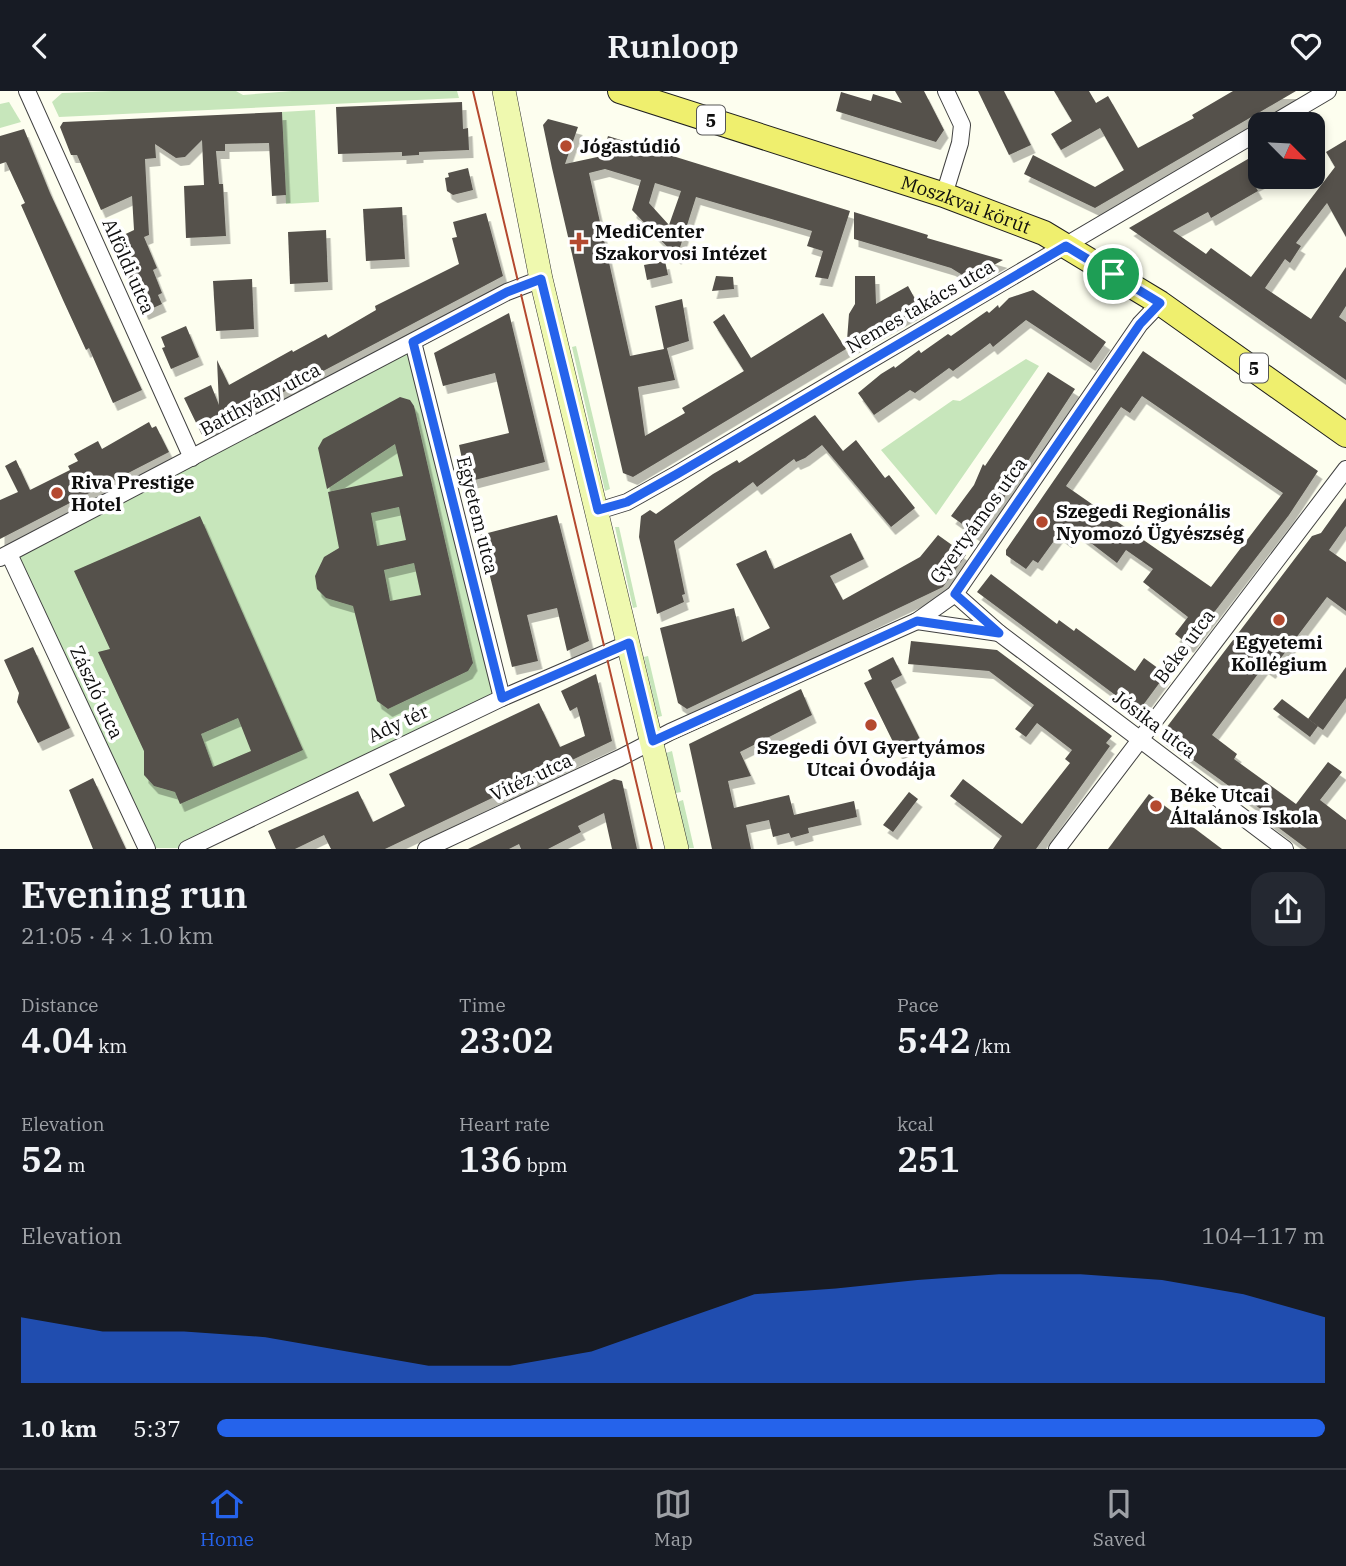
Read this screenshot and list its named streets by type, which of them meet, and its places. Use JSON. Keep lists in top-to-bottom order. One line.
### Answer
{"streets":{"main road":["5","Moszkvai körút"],"street":["Alföldi utca","Nemes takács utca","Batthyány utca","Egyetem utca","Gyertyámos utca","Béke utca","Zászló utca","Ady tér","Jósika utca","Vitéz utca"]},"crossings":[["Moszkvai körút","Nemes takács utca"],["Moszkvai körút","Gyertyámos utca"],["Alföldi utca","Batthyány utca"],["Batthyány utca","Egyetem utca"],["Batthyány utca","Zászló utca"],["Egyetem utca","Ady tér"],["Gyertyámos utca","Jósika utca"],["Gyertyámos utca","Vitéz utca"],["Béke utca","Jósika utca"]],"places":{"other":["Jógastúdió","Riva Prestige Hotel","Szegedi Regionális Nyomozó Ügyészség","Egyetemi Kollégium","Szegedi ÓVI Gyertyámos Utcai Óvodája","Béke Utcai Általános Iskola"],"health":["MediCenter Szakorvosi Intézet"]},"north":"bottom right","page":{"header":"Runloop","heading":["Evening run","21:05 · 4 × 1.0 km"],"stats":[["Distance","4.04 km"],["Time","23:02"],["Pace","5:42 /km"],["Elevation","52 m"],["Heart rate","136 bpm"],["kcal","251"]],"chart":["Elevation","104–117 m"],"list":[{"name":"1.0 km","note":"5:37"}],"tabs":["Home","Map","Saved"]}}
